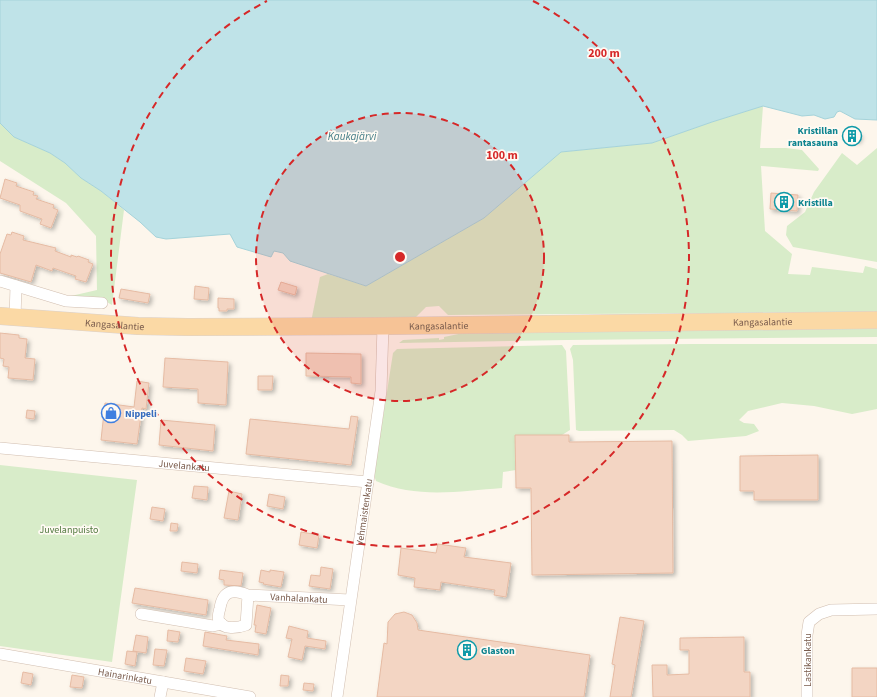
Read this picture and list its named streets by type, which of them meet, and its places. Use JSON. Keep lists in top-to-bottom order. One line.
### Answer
{"streets":{"main road":["Kangasalantie"],"street":["Juvelankatu","Vehmaistenkatu","Vanhalankatu","Lastikankatu","Hainarinkatu"]},"crossings":[["Kangasalantie","Vehmaistenkatu"],["Juvelankatu","Vehmaistenkatu"],["Vehmaistenkatu","Vanhalankatu"]],"water":["Kaukajärvi"],"parks":["Juvelanpuisto"],"places":{"building":["Kristillan rantasauna","Kristilla","Glaston"],"shop":["Nippeli"]},"rings":["200 m","100 m"]}
